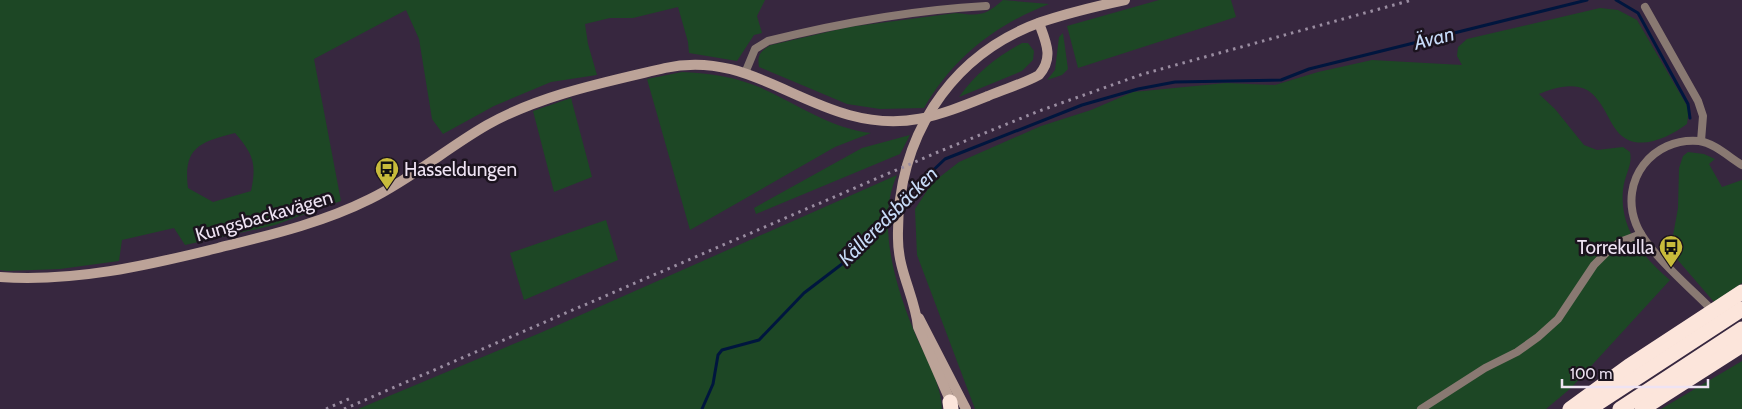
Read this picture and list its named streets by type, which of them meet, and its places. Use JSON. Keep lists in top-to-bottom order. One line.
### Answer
{"streets":{"street":["Kungsbackavägen"]},"water":["Ävan","Kålleredsbäcken"],"places":{"bus stop":["Hasseldungen","Torrekulla"]},"scale_bar":"100 m"}
